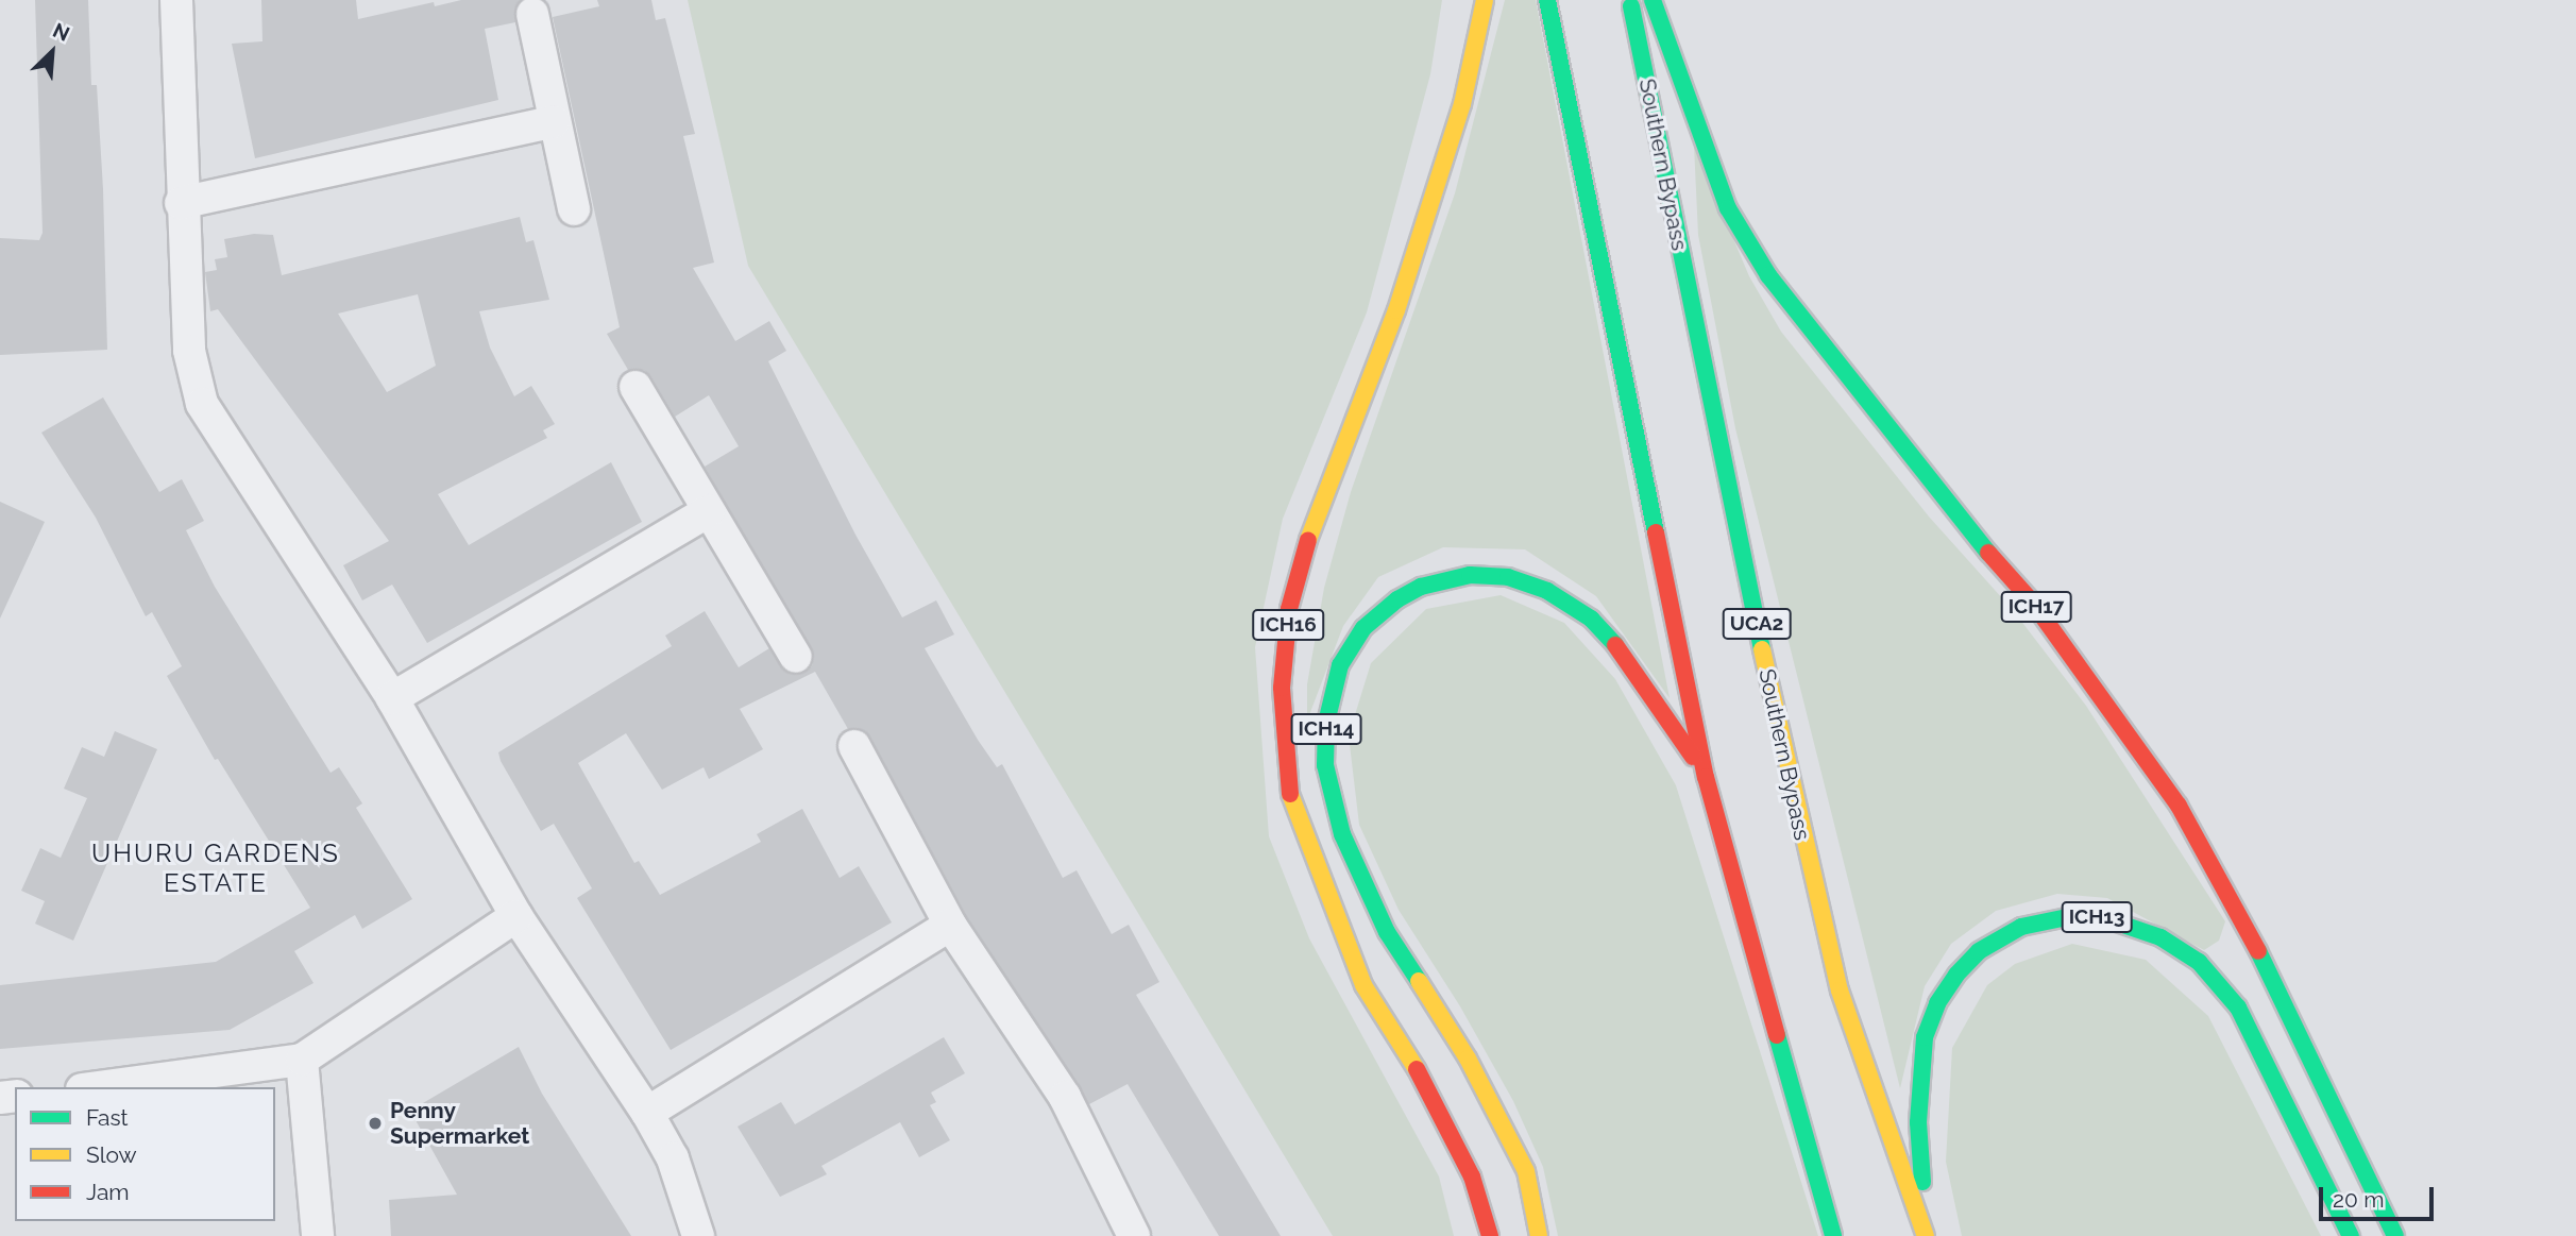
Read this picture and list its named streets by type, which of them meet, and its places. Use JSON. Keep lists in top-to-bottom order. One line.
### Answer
{"streets":{"highway":["Southern Bypass","ICH17","UCA2","ICH16","ICH14","ICH13"]},"crossings":[["Southern Bypass","ICH13"]],"districts":["UHURU GARDENS ESTATE"],"places":["Penny Supermarket"],"legend":["Fast","Slow","Jam"],"scale_bar":"20 m","north":"top right"}
